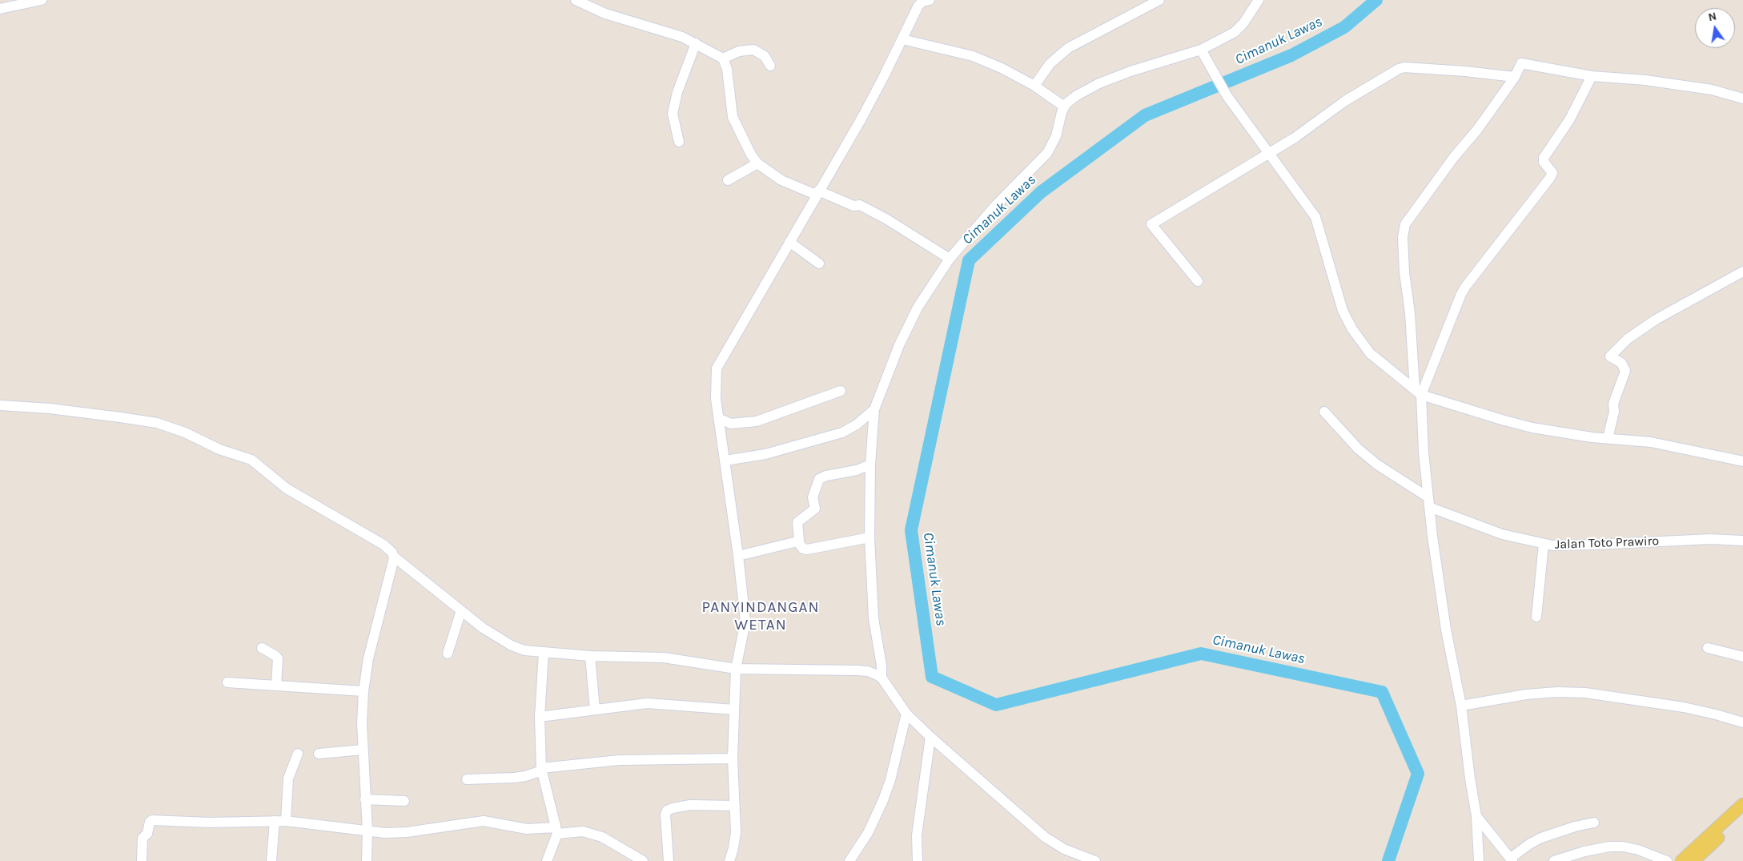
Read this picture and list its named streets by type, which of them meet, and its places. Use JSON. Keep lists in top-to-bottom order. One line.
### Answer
{"streets":{"street":["Jalan Toto Prawiro"]},"districts":["PANYINDANGAN WETAN"],"water":["Cimanuk Lawas"],"north":"top"}
